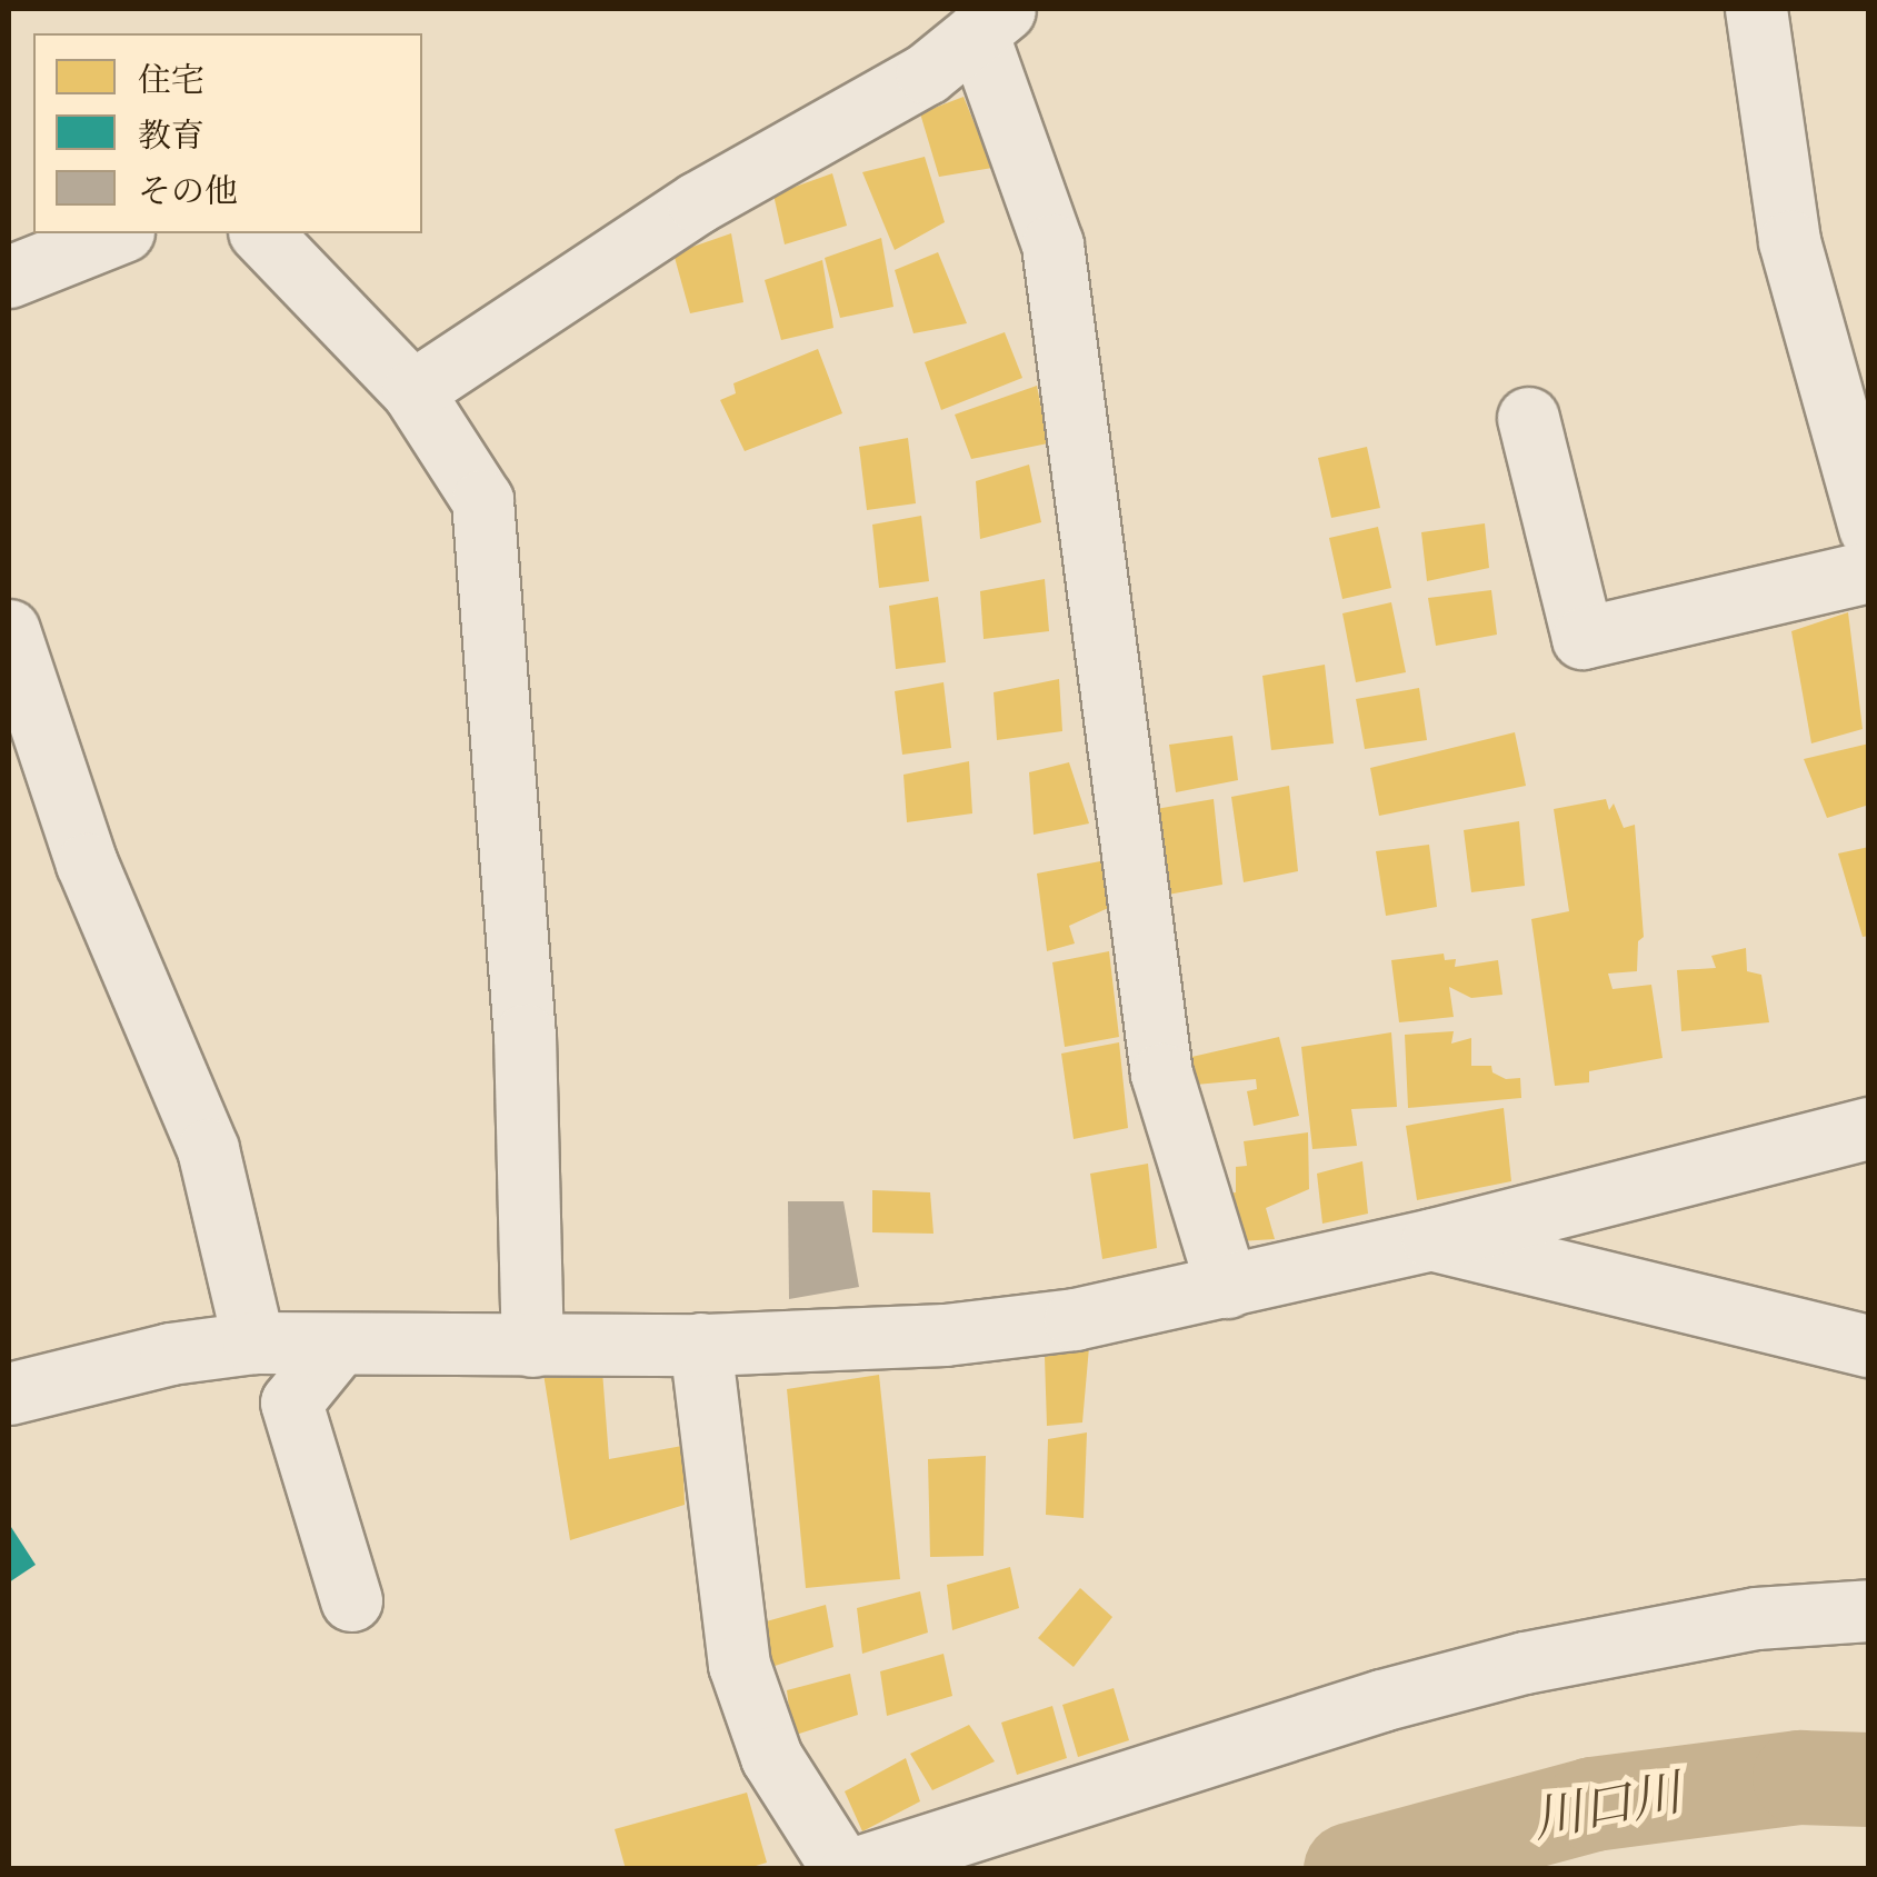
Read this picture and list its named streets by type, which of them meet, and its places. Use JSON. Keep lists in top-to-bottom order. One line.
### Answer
{"water":["川口川"],"legend":["住宅","教育","その他"]}
